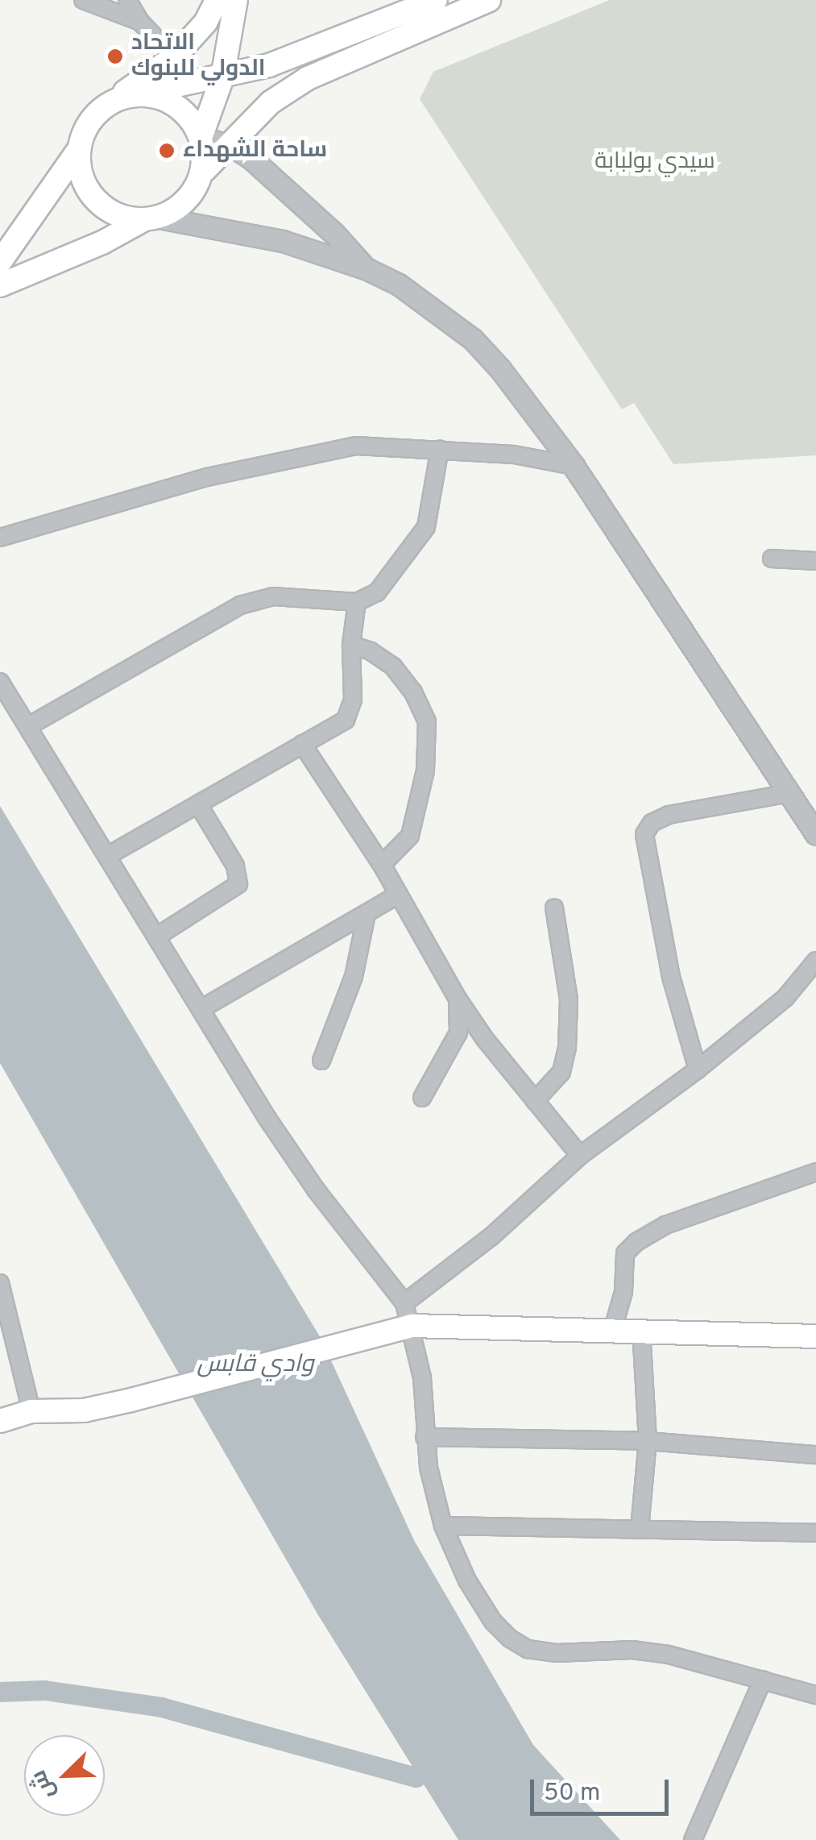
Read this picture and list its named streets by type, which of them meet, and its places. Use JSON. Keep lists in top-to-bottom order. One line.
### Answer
{"water":["وادي قابس"],"parks":["سيدي بولبابة"],"places":["الاتحاد الدولي للبنوك","ساحة الشهداء"],"scale_bar":"50 m","north":"bottom left"}
